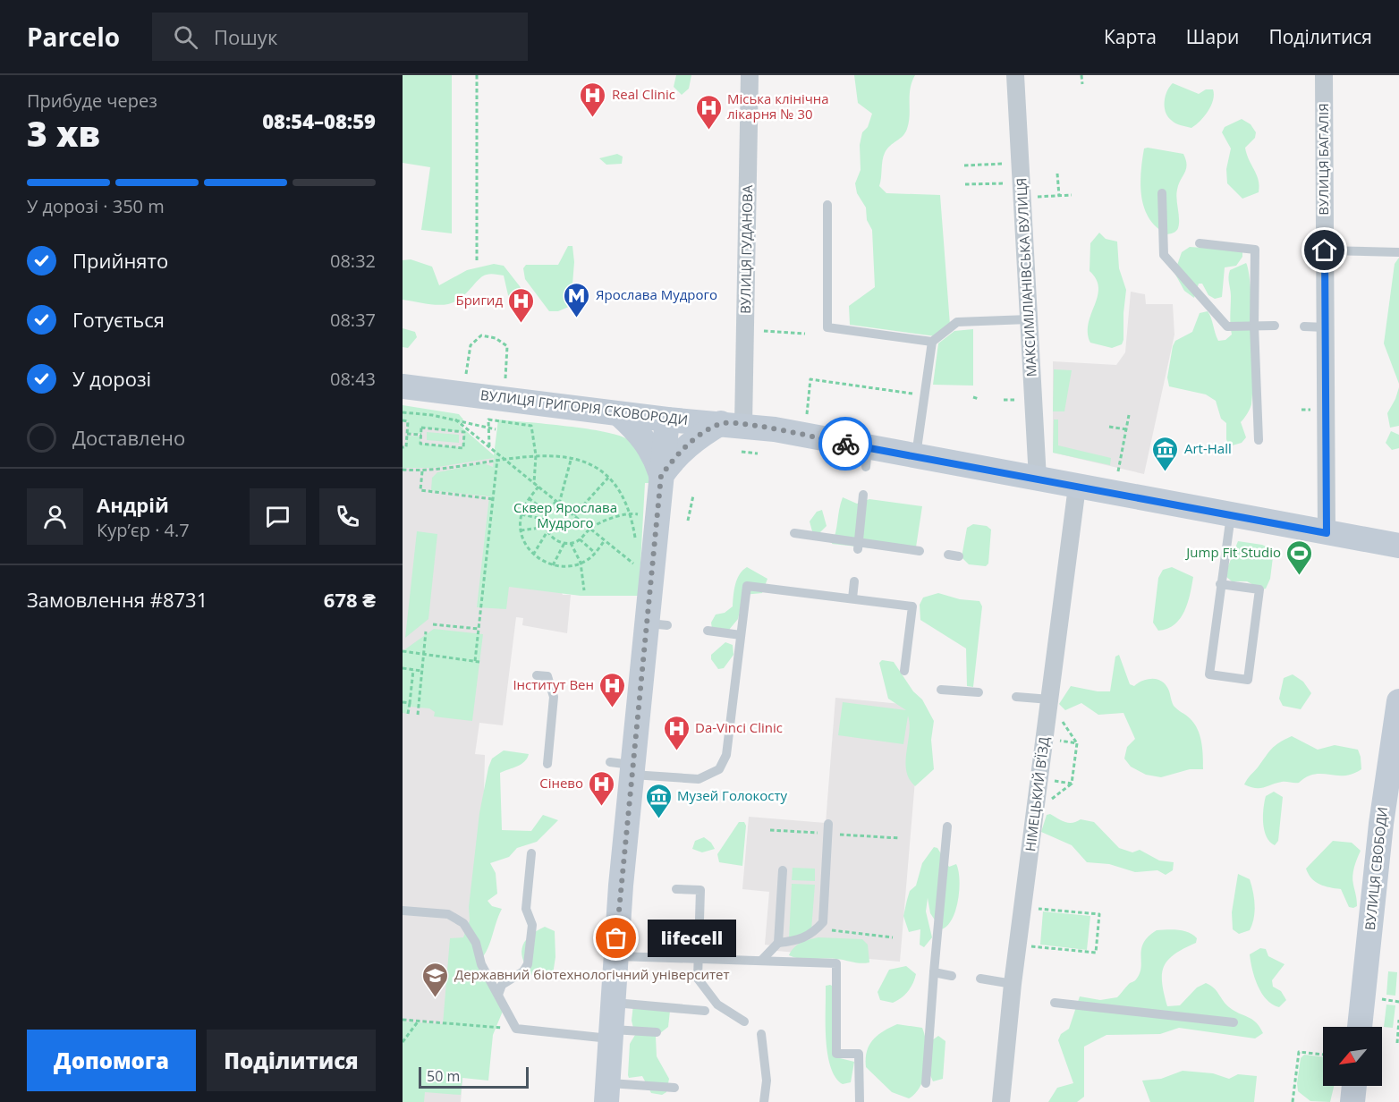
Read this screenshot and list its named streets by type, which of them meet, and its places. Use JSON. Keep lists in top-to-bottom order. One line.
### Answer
{"streets":{"main road":["ВУЛИЦЯ ГРИГОРІЯ СКОВОРОДИ","ВУЛИЦЯ СВОБОДИ"],"street":["ВУЛИЦЯ БАГАЛІЯ","ВУЛИЦЯ ГУДАНОВА","МАКСИМІЛІАНІВСЬКА ВУЛИЦЯ","НІМЕЦЬКИЙ В’ЇЗД"]},"crossings":[["ВУЛИЦЯ БАГАЛІЯ","ВУЛИЦЯ ГРИГОРІЯ СКОВОРОДИ"],["ВУЛИЦЯ ГУДАНОВА","ВУЛИЦЯ ГРИГОРІЯ СКОВОРОДИ"],["МАКСИМІЛІАНІВСЬКА ВУЛИЦЯ","ВУЛИЦЯ ГРИГОРІЯ СКОВОРОДИ"],["ВУЛИЦЯ ГРИГОРІЯ СКОВОРОДИ","НІМЕЦЬКИЙ В’ЇЗД"]],"parks":["Сквер Ярослава Мудрого"],"places":{"hospital":["Real Clinic","Міська клінічна лікарня № 30","Бригид","Інститут Вен","Da-Vinci Сlinic","Сінево"],"metro station":["Ярослава Мудрого"],"museum":["Art-Hall","Музей Голокосту"],"sports":["Jump Fit Studio"],"other":["lifecell"],"school or university":["Державний біотехнологічний університет"]},"scale_bar":"50 m","north":"bottom left","page":{"header":"Parcelo","search":"Пошук","nav":["Карта","Шари","Поділитися"],"heading":["3 хв","Прибуде через","08:54–08:59"],"panel":["Андрій","Кур’єр · 4.7","Замовлення #8731","678 ₴"],"bar":"У дорозі · 350 m","list":[["Прийнято","08:32"],["Готується","08:37"],["У дорозі","08:43"],"Доставлено"],"bubble":"lifecell","buttons":["Допомога","Поділитися"],"scale":"50 m"}}
